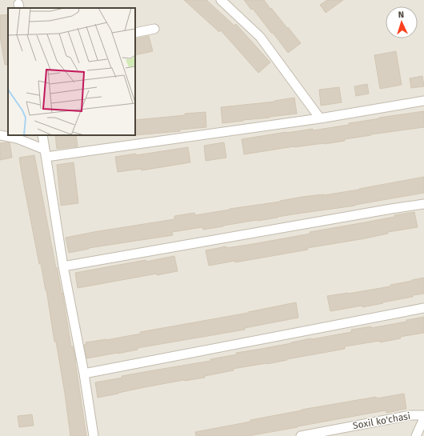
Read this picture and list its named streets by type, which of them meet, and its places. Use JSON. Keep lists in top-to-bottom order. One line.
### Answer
{"streets":{"street":["Soxil ko'chasi"]},"north":"top"}
